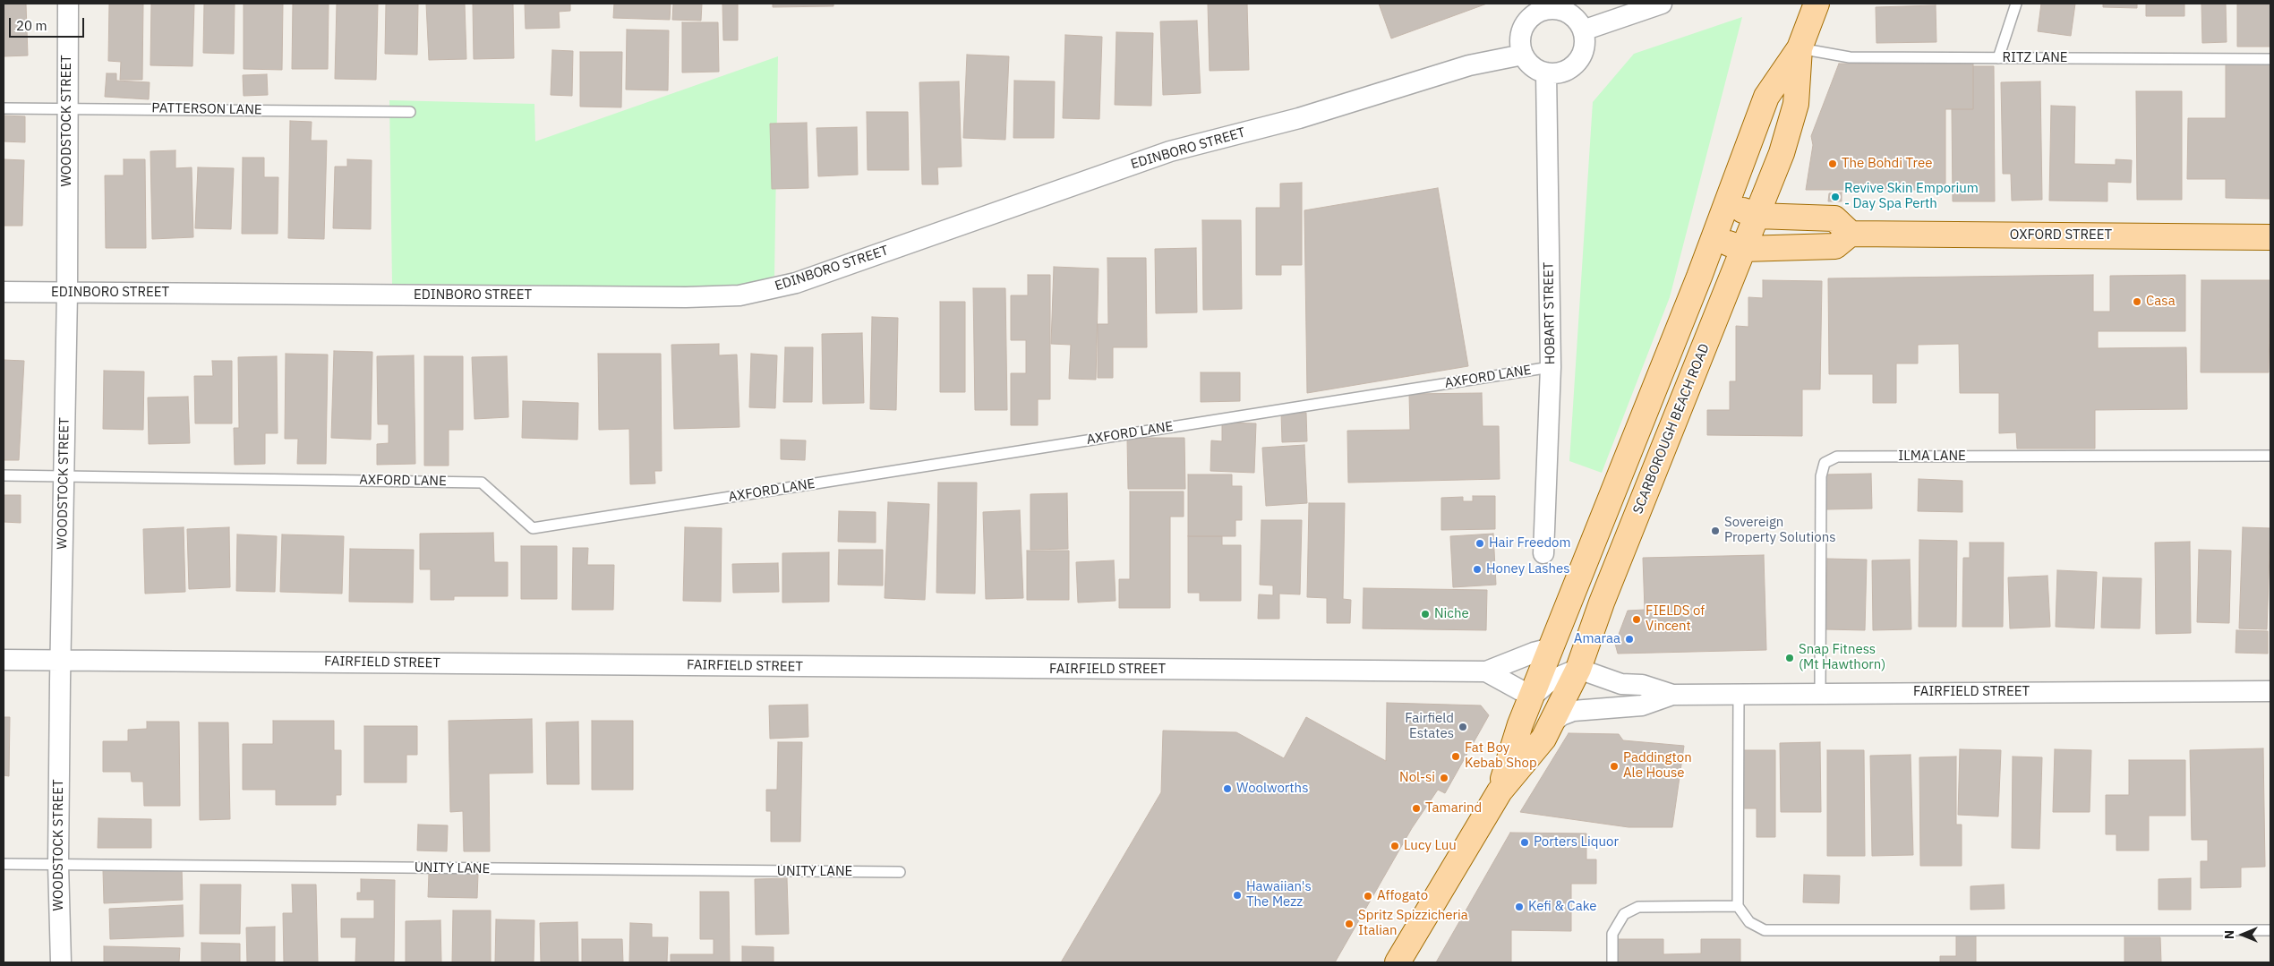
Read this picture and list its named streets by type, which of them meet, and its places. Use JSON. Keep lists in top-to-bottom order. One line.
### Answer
{"streets":{"main road":["OXFORD STREET","SCARBOROUGH BEACH ROAD"],"street":["WOODSTOCK STREET","EDINBORO STREET","HOBART STREET","FAIRFIELD STREET"],"lane":["RITZ LANE","PATTERSON LANE","AXFORD LANE","ILMA LANE","UNITY LANE"]},"crossings":[["RITZ LANE","SCARBOROUGH BEACH ROAD"],["PATTERSON LANE","WOODSTOCK STREET"],["WOODSTOCK STREET","EDINBORO STREET"],["WOODSTOCK STREET","AXFORD LANE"],["WOODSTOCK STREET","FAIRFIELD STREET"],["WOODSTOCK STREET","UNITY LANE"],["EDINBORO STREET","HOBART STREET"],["HOBART STREET","AXFORD LANE"],["SCARBOROUGH BEACH ROAD","FAIRFIELD STREET"],["ILMA LANE","FAIRFIELD STREET"]],"places":["The Bohdi Tree","Revive Skin Emporium - Day Spa Perth","Casa","Sovereign Property Solutions","Hair Freedom","Honey Lashes","Niche","FIELDS of Vincent","Amaraa","Snap Fitness (Mt Hawthorn)","Fairfield Estates","Fat Boy Kebab Shop","Paddington Ale House","Nol-si","Woolworths","Tamarind","Porters Liquor","Lucy Luu","Hawaiian's The Mezz","Affogato","Kefi & Cake","Spritz Spizzicheria Italian"],"scale_bar":"20 m","north":"left"}
